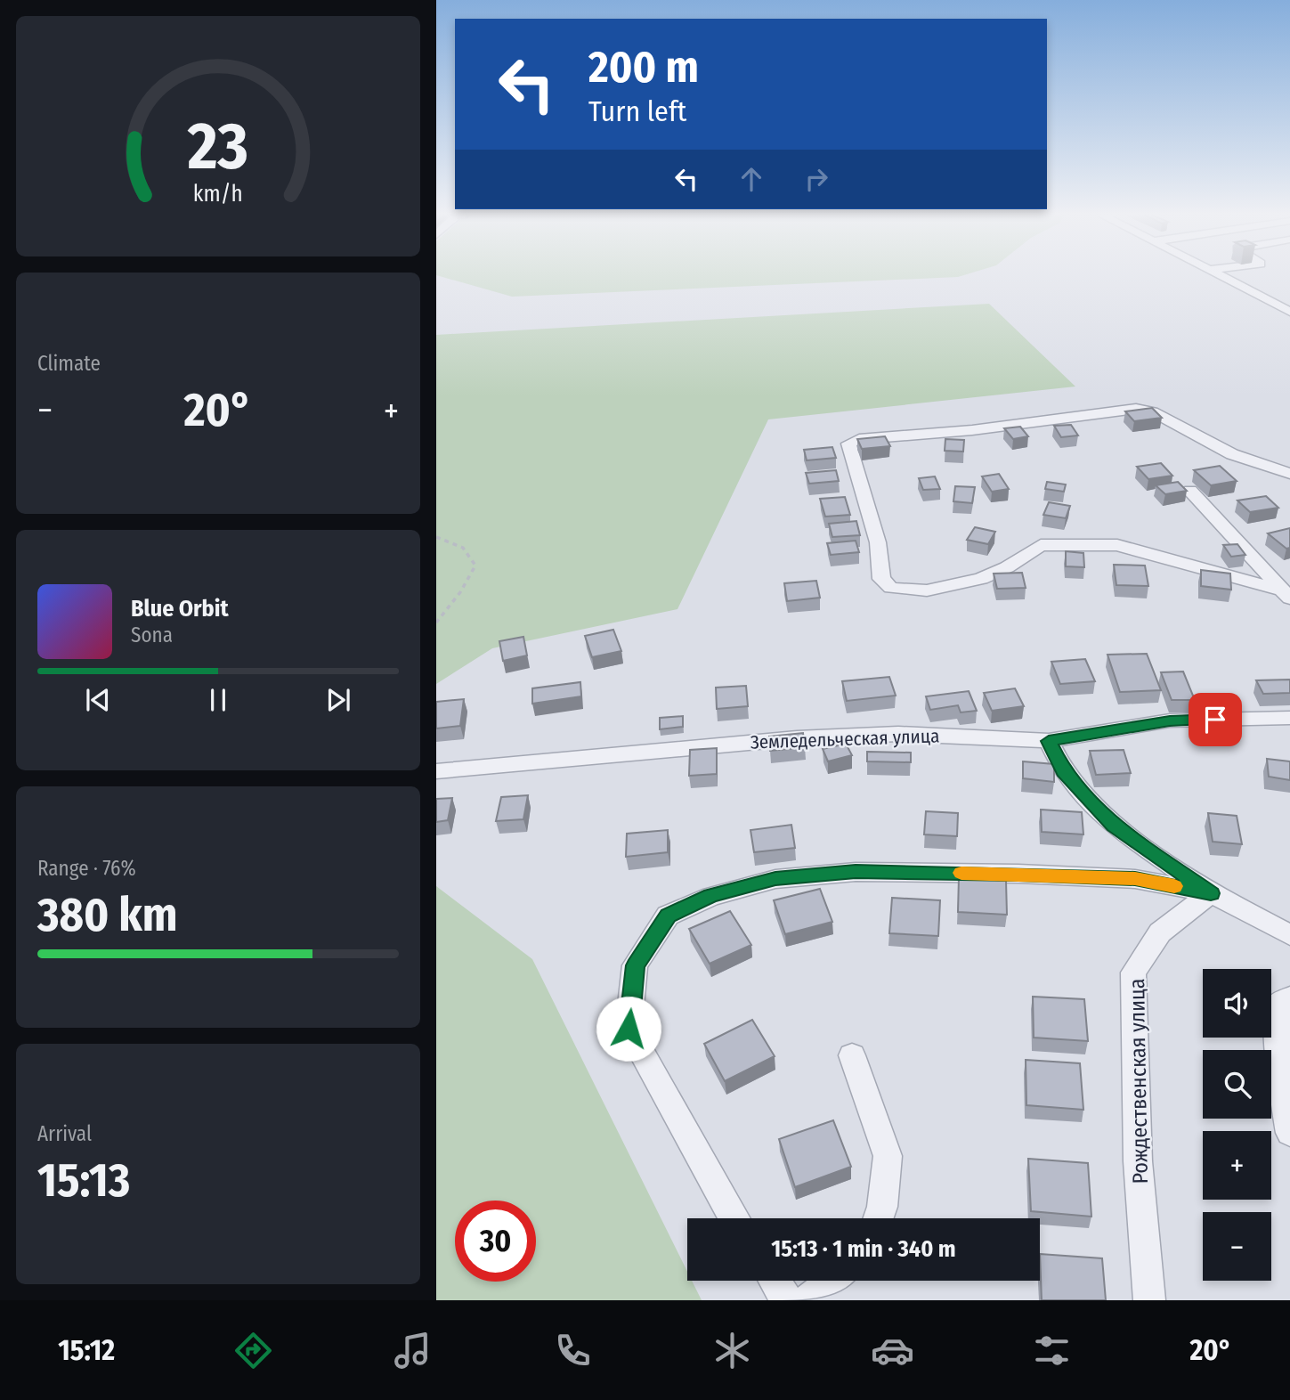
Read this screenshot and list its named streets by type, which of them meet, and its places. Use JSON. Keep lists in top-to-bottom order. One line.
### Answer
{"streets":{"street":["Земледельческая улица","Рождественская улица"]},"page":{"turn":["200 m","Turn left"],"tile":["Climate",["Range · 76%","380 km"],["Arrival","15:13"]],"heat":["−","20°","+"],"song":["Blue Orbit","Sona"],"map_buttons":["+","−"],"limit":"30","trip":"15:13 · 1 min · 340 m","tabs":["15:12","20°"],"gauge":["23","km/h"]}}
